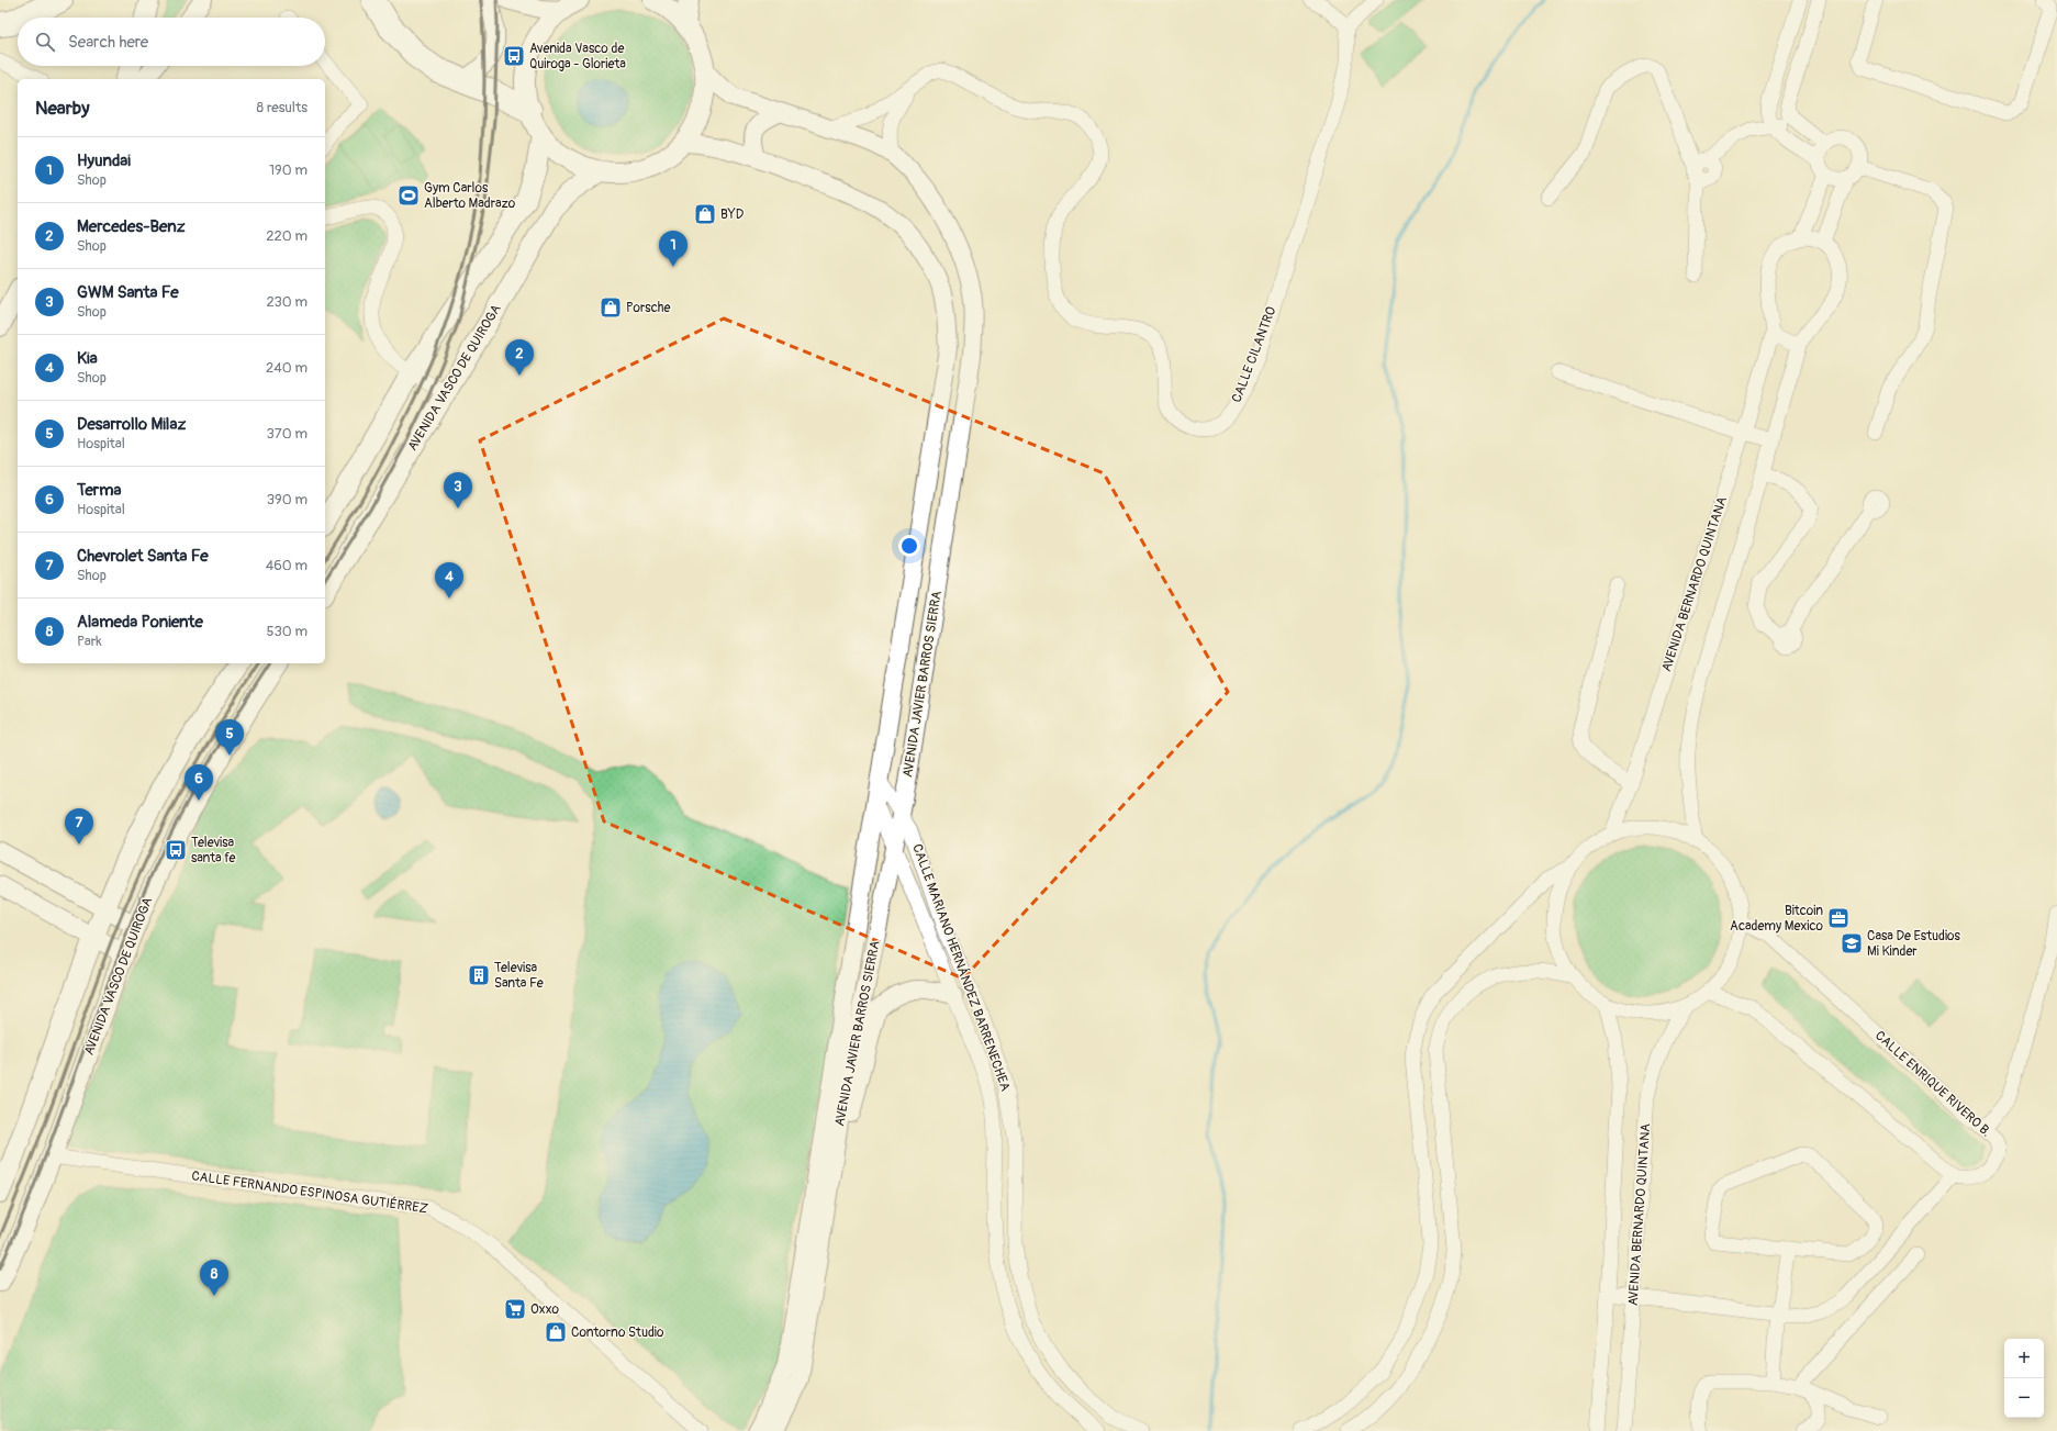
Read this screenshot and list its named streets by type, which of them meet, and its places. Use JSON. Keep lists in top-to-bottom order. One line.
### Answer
{"streets":{"main road":["AVENIDA VASCO DE QUIROGA"],"street":["CALLE CILANTRO","AVENIDA BERNARDO QUINTANA","AVENIDA JAVIER BARROS SIERRA","CALLE MARIANO HERNÁNDEZ BARRENECHEA","CALLE ENRIQUE RIVERO B.","CALLE FERNANDO ESPINOSA GUTIÉRREZ"]},"crossings":[["CALLE CILANTRO","AVENIDA JAVIER BARROS SIERRA"],["AVENIDA VASCO DE QUIROGA","CALLE FERNANDO ESPINOSA GUTIÉRREZ"],["AVENIDA JAVIER BARROS SIERRA","CALLE MARIANO HERNÁNDEZ BARRENECHEA"]],"places":{"bus stop":["Avenida Vasco de Quiroga - Glorieta","Televisa santa fe"],"sports":["Gym Carlos Alberto Madrazo"],"shop":["BYD","Porsche","Contorno Studio"],"office":["Bitcoin Academy Mexico"],"school or university":["Casa De Estudios Mi Kinder"],"building":["Televisa Santa Fe"],"supermarket":["Oxxo"]},"page":{"search":"Search here","heading":["Nearby","8 results"],"list":[{"mark":"1","name":"Hyundai","note":"Shop","value":"190 m"},{"mark":"2","name":"Mercedes-Benz","note":"Shop","value":"220 m"},{"mark":"3","name":"GWM Santa Fe","note":"Shop","value":"230 m"},{"mark":"4","name":"Kia","note":"Shop","value":"240 m"},{"mark":"5","name":"Desarrollo Milaz","note":"Hospital","value":"370 m"},{"mark":"6","name":"Terma","note":"Hospital","value":"390 m"},{"mark":"7","name":"Chevrolet Santa Fe","note":"Shop","value":"460 m"},{"mark":"8","name":"Alameda Poniente","note":"Park","value":"530 m"}],"pins":["1","2","3","4","5","6","7","8"],"map_buttons":["+","−"]}}
